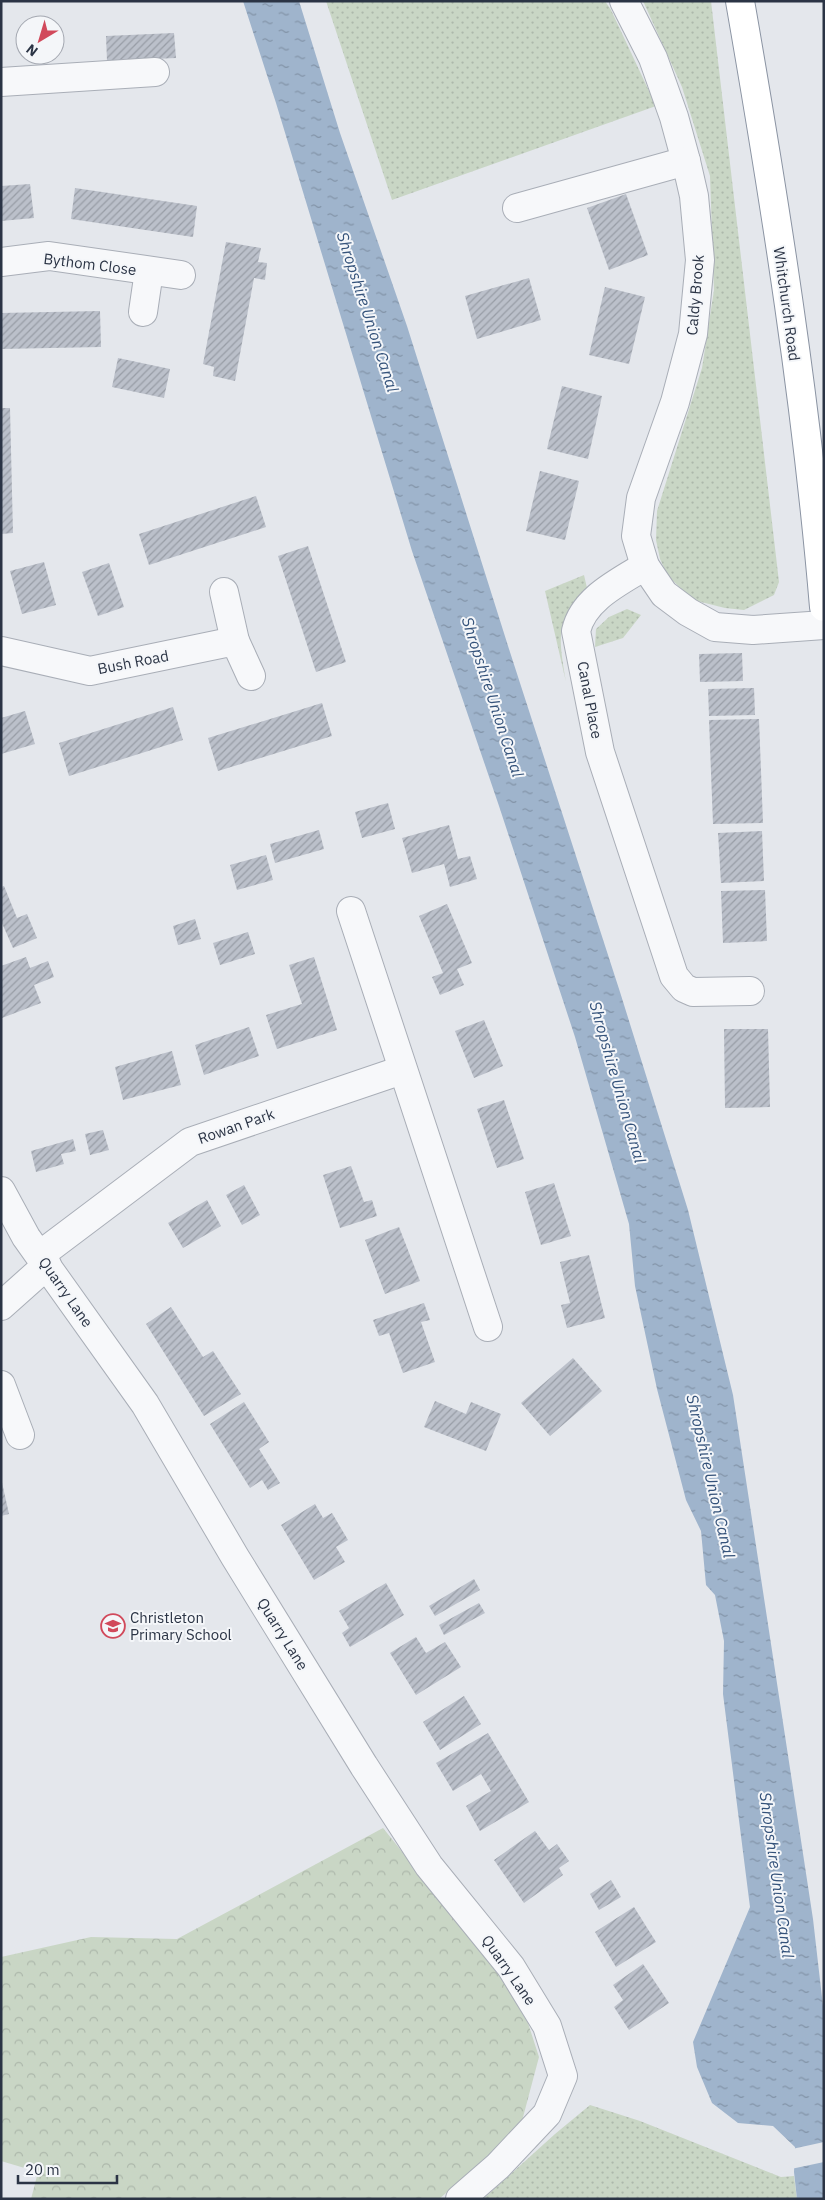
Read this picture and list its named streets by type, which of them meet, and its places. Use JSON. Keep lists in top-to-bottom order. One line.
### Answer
{"streets":{"highway":["Whitchurch Road"],"street":["Bythom Close","Caldy Brook","Bush Road","Canal Place","Rowan Park","Quarry Lane"]},"crossings":[["Caldy Brook","Canal Place"],["Rowan Park","Quarry Lane"]],"water":["Shropshire Union Canal"],"places":{"school or university":["Christleton Primary School"]},"scale_bar":"20 m","north":"bottom left"}
